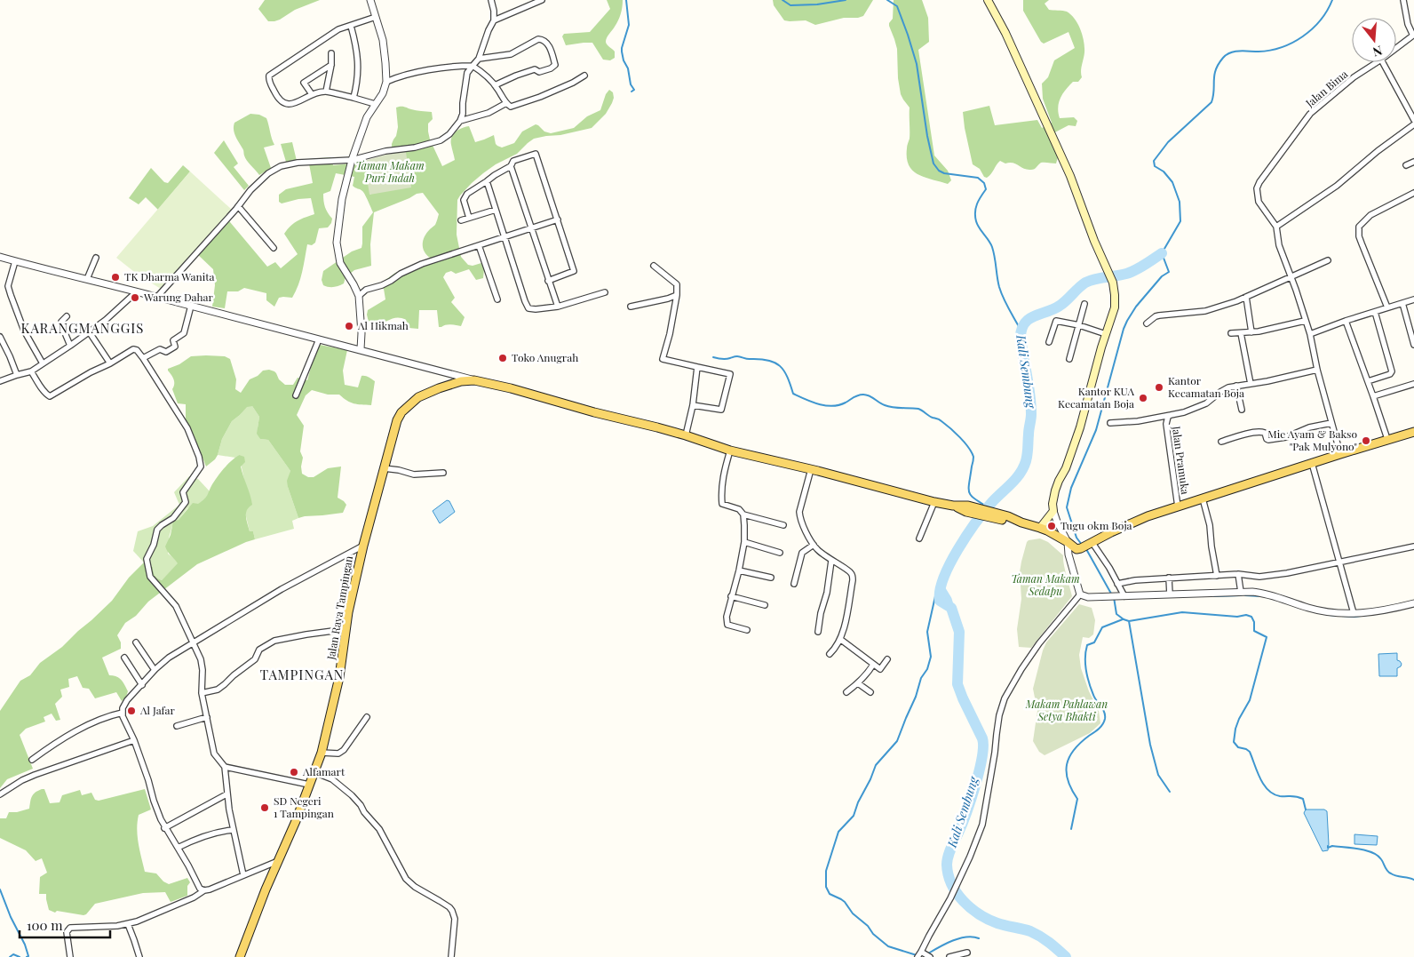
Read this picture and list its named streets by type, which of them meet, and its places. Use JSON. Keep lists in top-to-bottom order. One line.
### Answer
{"streets":{"main road":["Jalan Raya Tampingan"],"street":["Jalan Bima","Jalan Pramuka"]},"districts":["KARANGMANGGIS","TAMPINGAN"],"water":["Kali Sembung"],"parks":["Taman Makam Puri Indah","Taman Makam Sedapu","Makam Pahlawan Setya Bhakti"],"places":["TK Dharma Wanita","Warung Dahar","Al Hikmah","Toko Anugrah","Kantor Kecamatan Boja","Kantor KUA Kecamatan Boja","Mie Ayam & Bakso \"Pak Mulyono\"","Tugu 0km Boja","Al Jafar","Alfamart","SD Negeri 1 Tampingan"],"scale_bar":"100 m","north":"bottom"}
